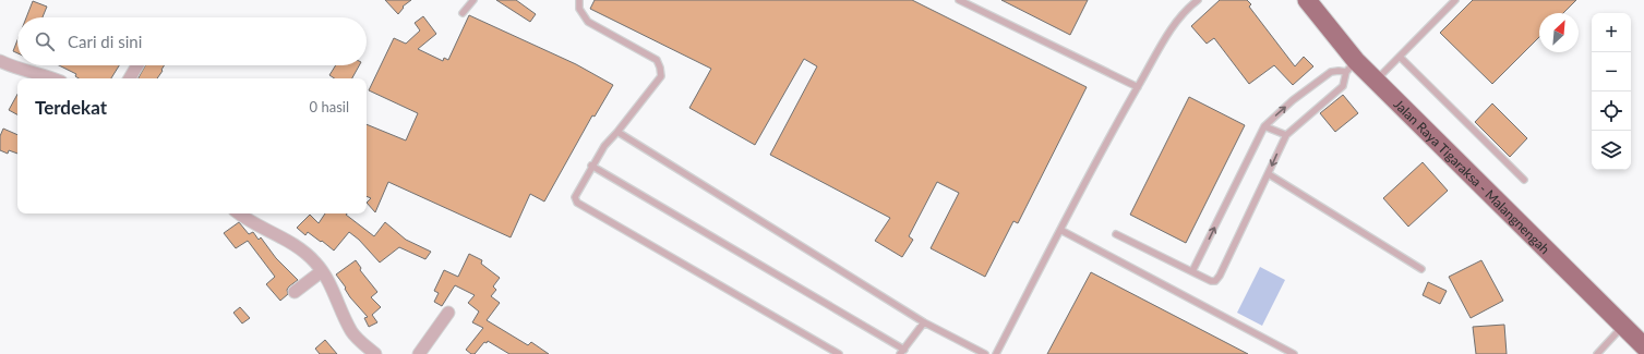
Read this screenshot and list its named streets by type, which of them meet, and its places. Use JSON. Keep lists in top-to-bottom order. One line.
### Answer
{"streets":{"main road":["Jalan Raya Tigaraksa - Malangnengah"]},"north":"top right","page":{"map_buttons":["+","−"],"search":"Cari di sini","heading":["Terdekat","0 hasil"]}}
